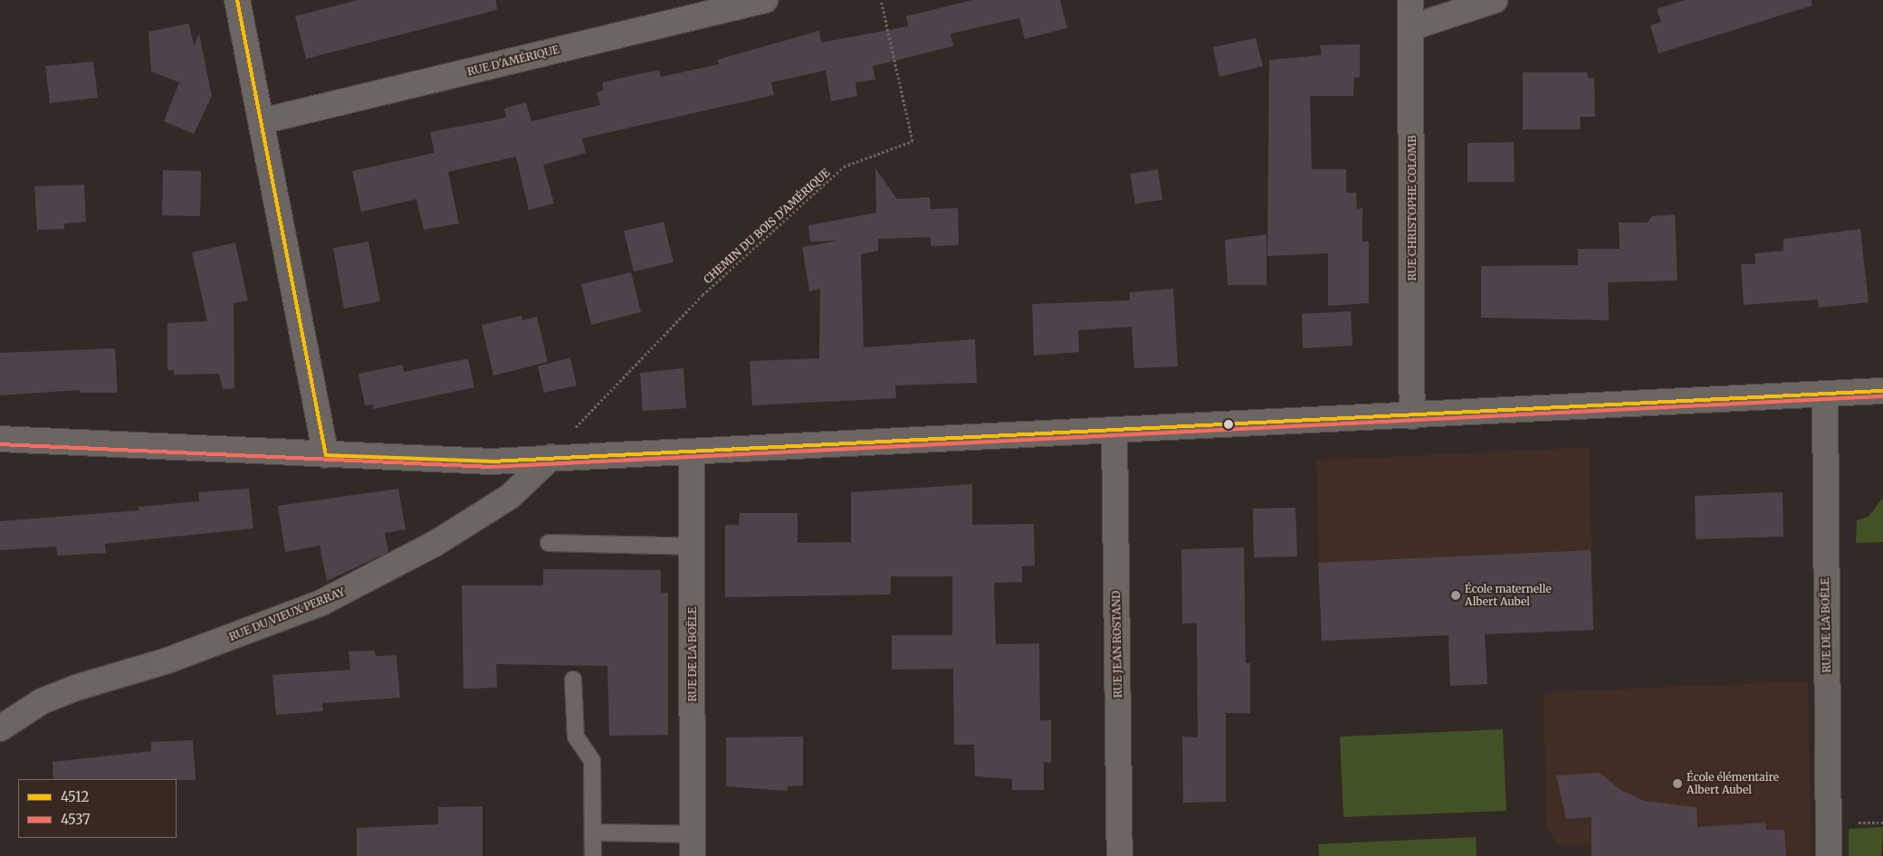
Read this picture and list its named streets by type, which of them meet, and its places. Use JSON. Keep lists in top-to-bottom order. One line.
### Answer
{"streets":{"street":["RUE D'AMÉRIQUE","RUE CHRISTOPHE COLOMB","RUE DU VIEUX PERRAY","RUE DE LA BOËLE","RUE JEAN ROSTAND"],"path":["CHEMIN DU BOIS D'AMÉRIQUE"]},"crossings":[["CHEMIN DU BOIS D'AMÉRIQUE","RUE DU VIEUX PERRAY"]],"places":["École maternelle Albert Aubel","École élémentaire Albert Aubel"],"lines":["transit line 4512","transit line 4537"],"legend":["4512","4537"]}
